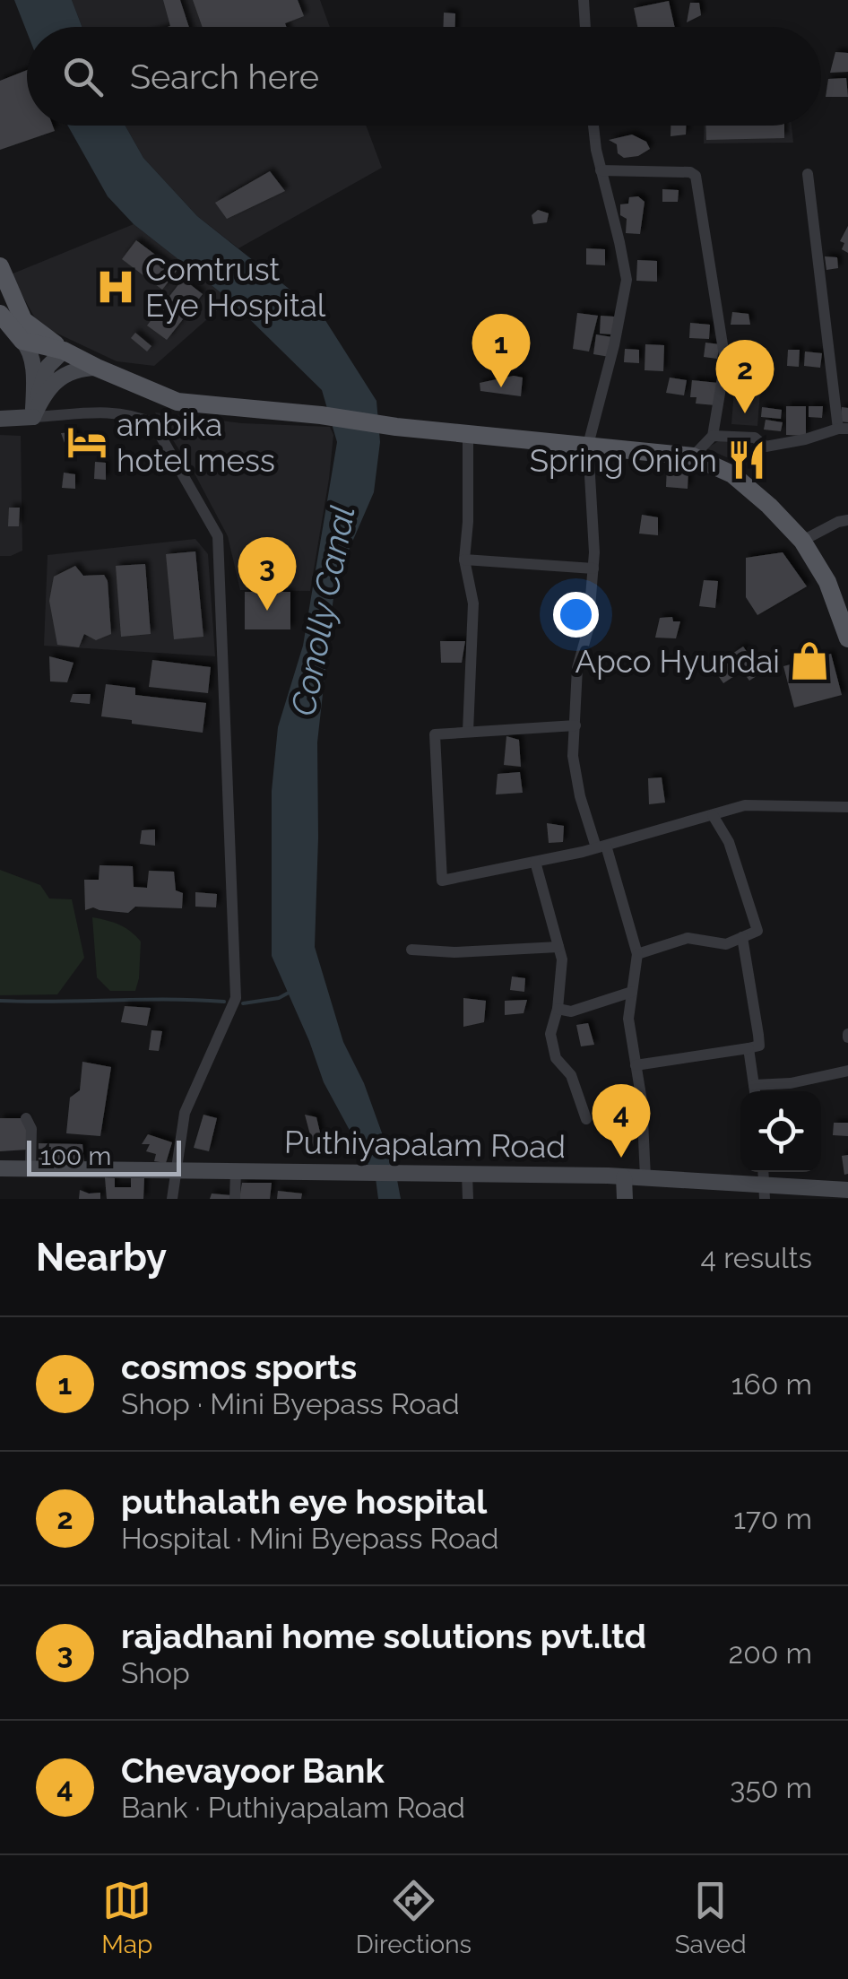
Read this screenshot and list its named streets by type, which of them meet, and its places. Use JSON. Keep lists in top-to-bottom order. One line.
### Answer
{"streets":{"street":["Puthiyapalam Road"]},"water":["Conolly Canal"],"places":{"hospital":["Comtrust Eye Hospital"],"hotel":["ambika hotel mess"],"restaurant":["Spring Onion"],"shop":["Apco Hyundai"]},"scale_bar":"100 m","page":{"search":"Search here","pins":["1","2","3","4"],"scale":"100 m","heading":["Nearby","4 results"],"list":[{"mark":"1","name":"cosmos sports","note":"Shop · Mini Byepass Road","value":"160 m"},{"mark":"2","name":"puthalath eye hospital","note":"Hospital · Mini Byepass Road","value":"170 m"},{"mark":"3","name":"rajadhani home solutions pvt.ltd","note":"Shop","value":"200 m"},{"mark":"4","name":"Chevayoor Bank","note":"Bank · Puthiyapalam Road","value":"350 m"}],"nav":["Map","Directions","Saved"]}}
